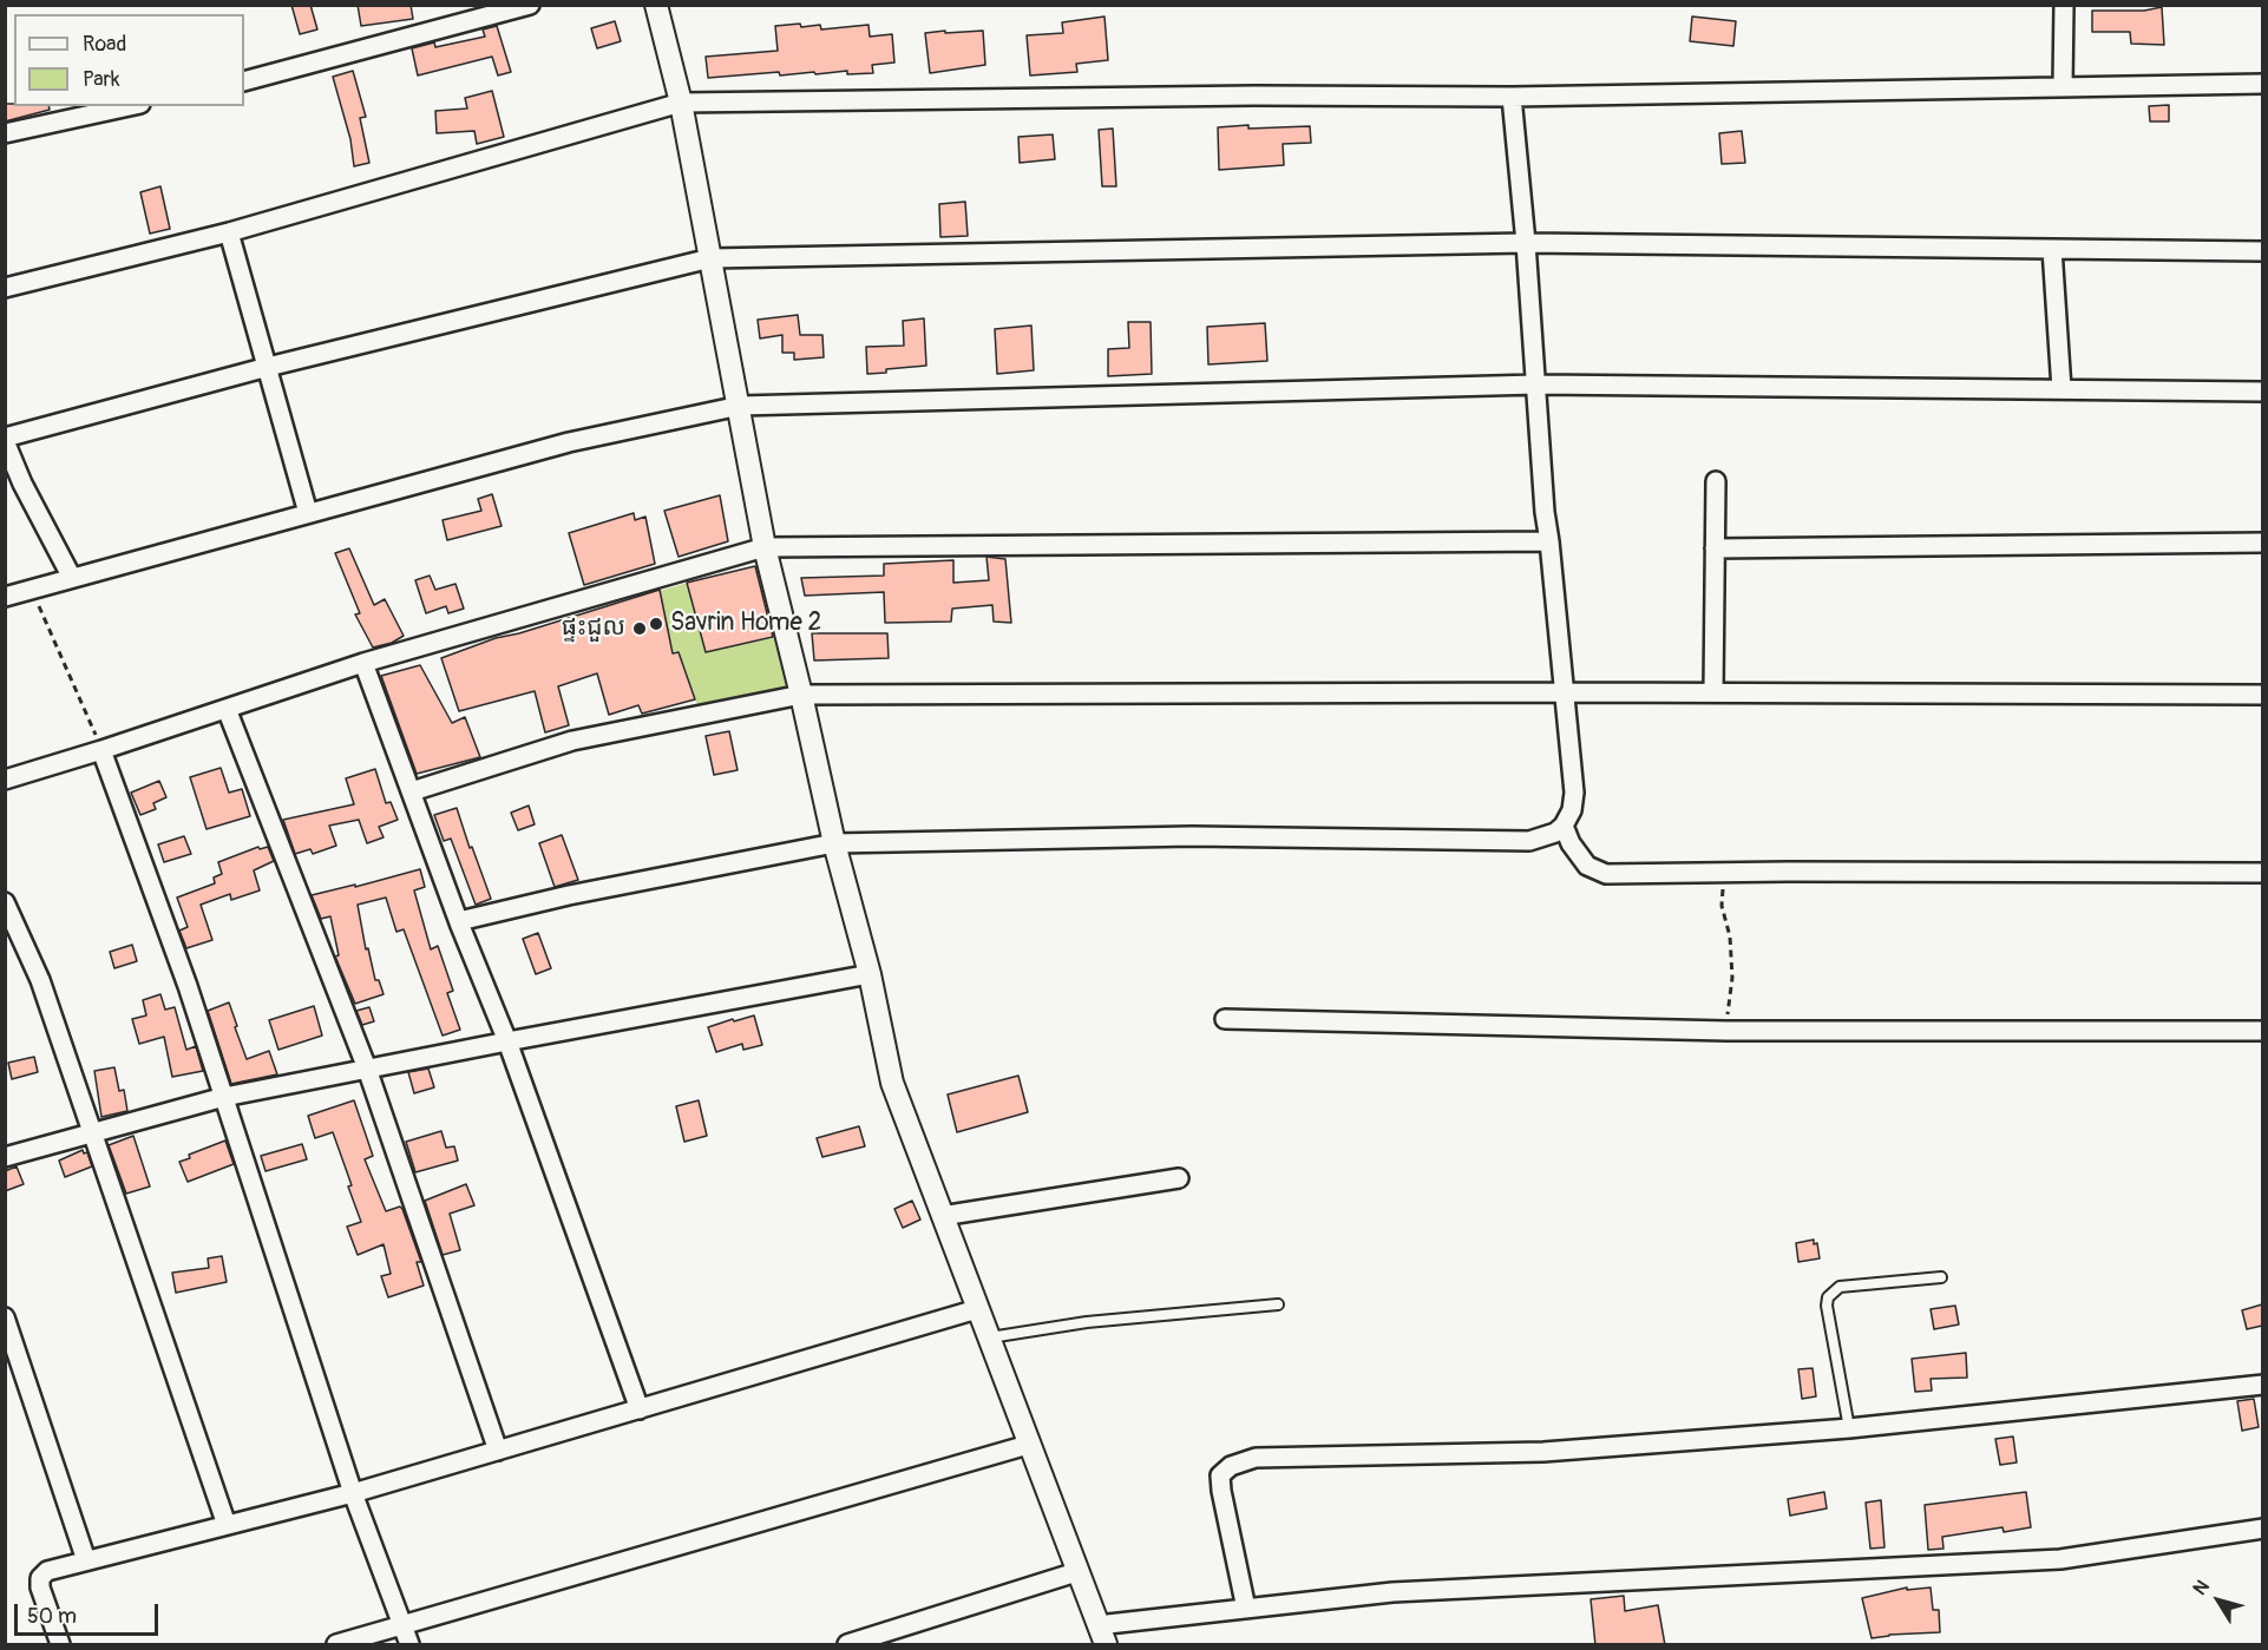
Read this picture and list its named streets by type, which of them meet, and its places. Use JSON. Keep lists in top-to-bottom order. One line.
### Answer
{"places":["Savrin Home 2","ផ្ទះជួល"],"legend":["Road","Park"],"scale_bar":"50 m","north":"top left"}
